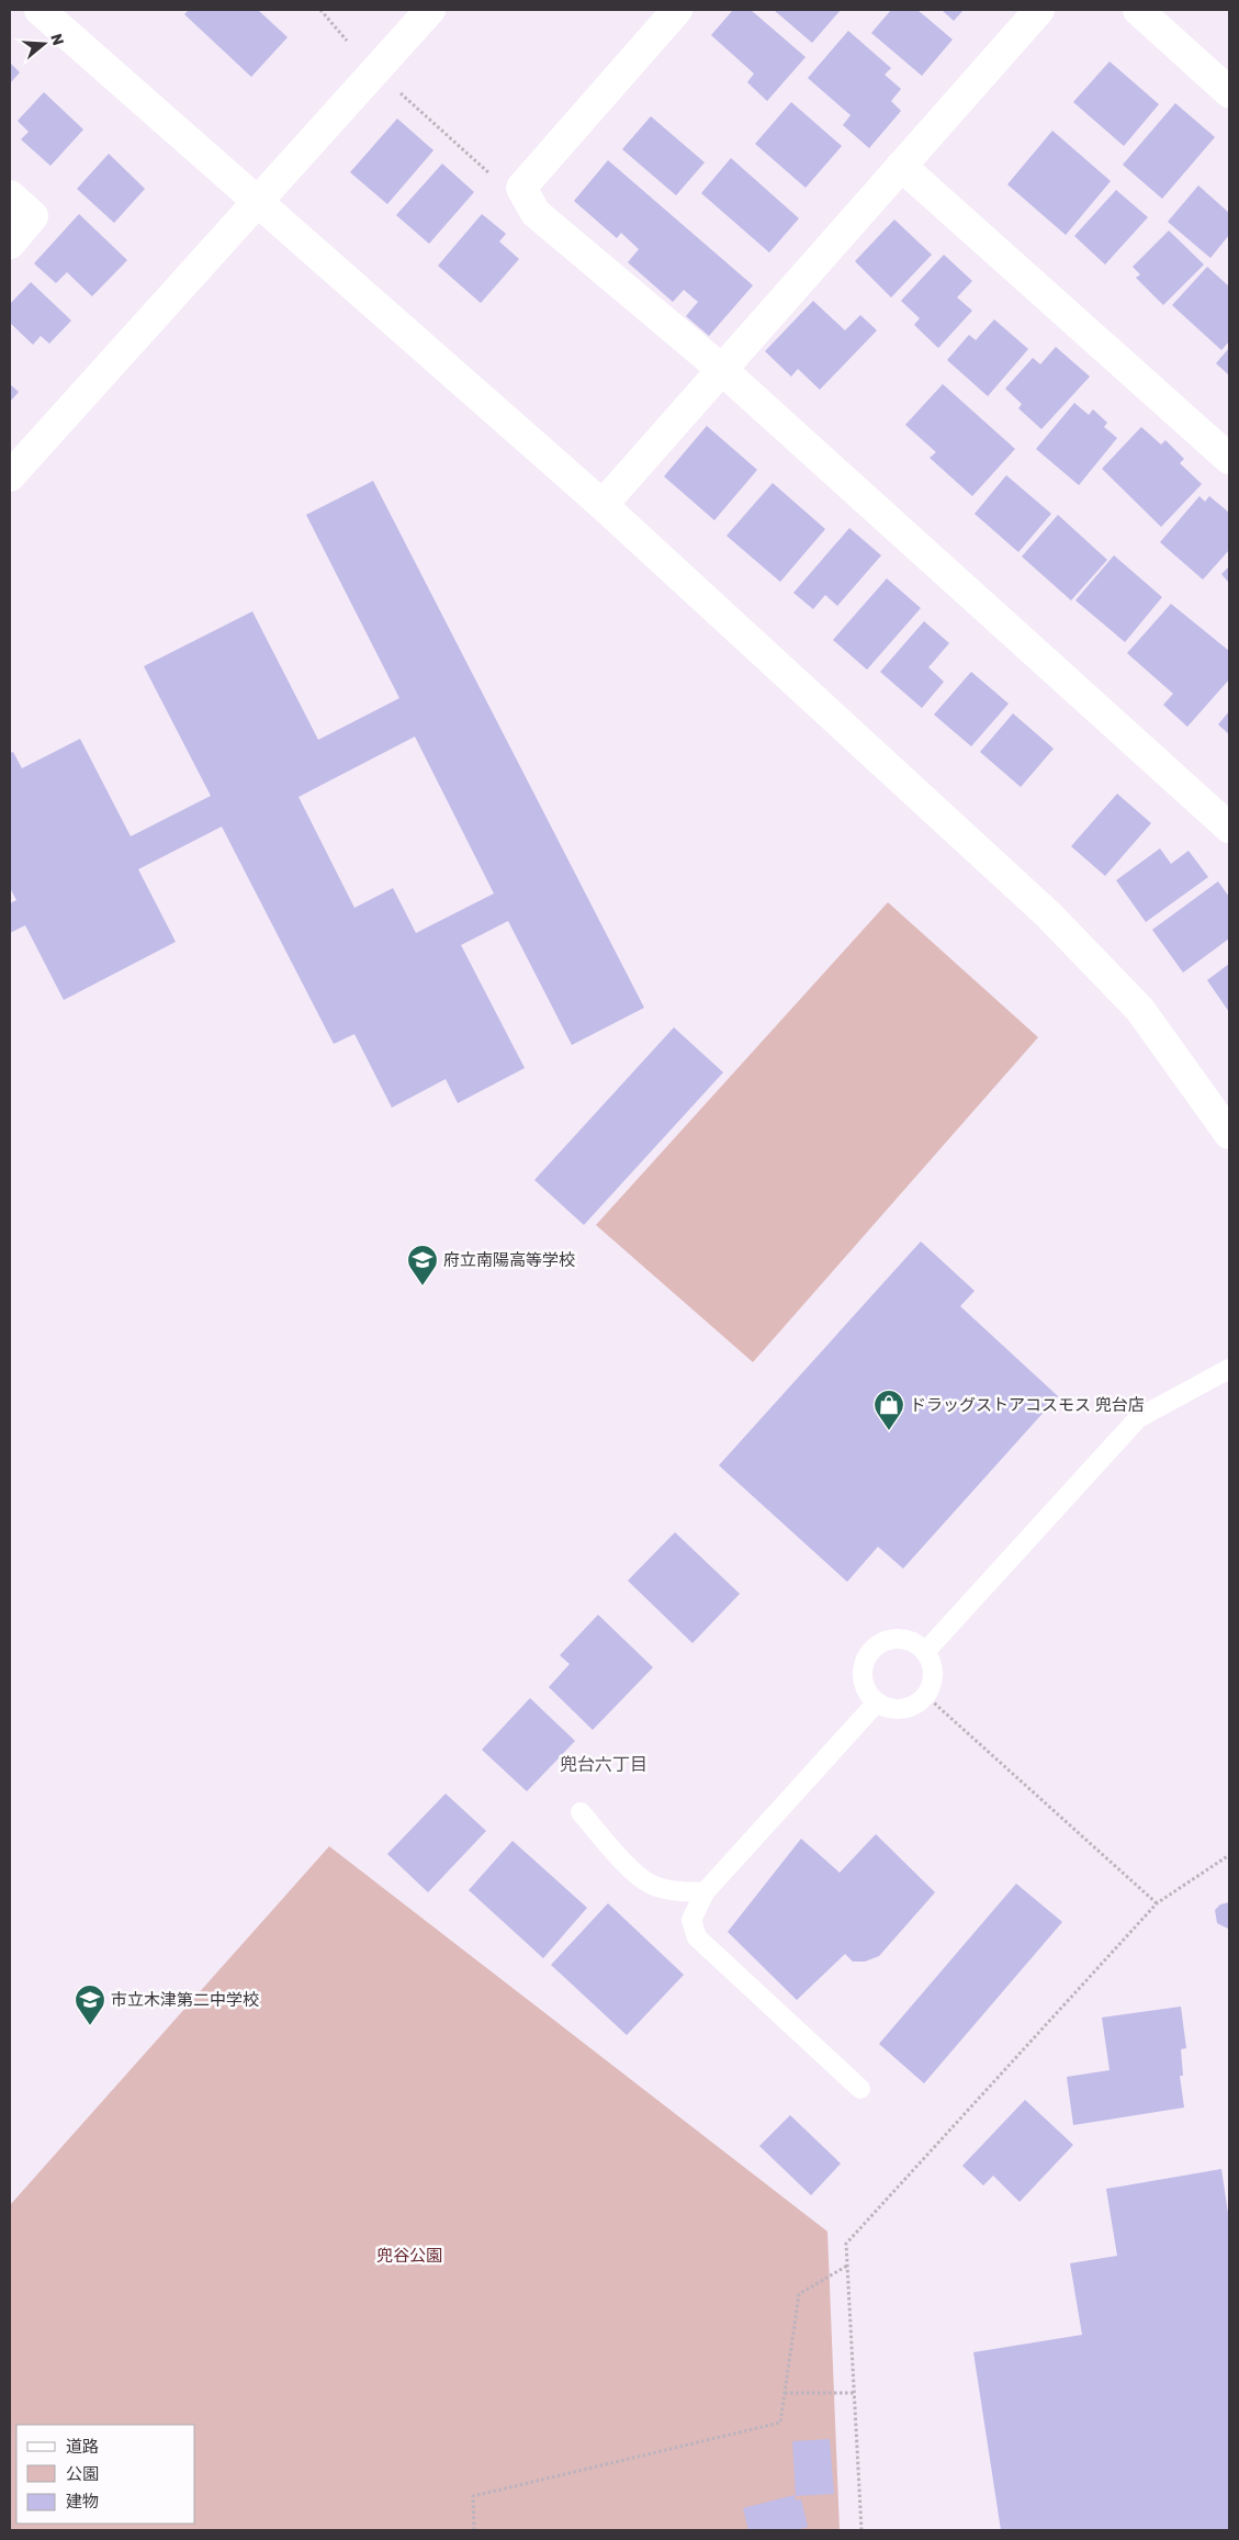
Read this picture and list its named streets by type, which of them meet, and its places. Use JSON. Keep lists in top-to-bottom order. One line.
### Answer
{"districts":["兜台六丁目"],"parks":["兜谷公園"],"places":{"school or university":["府立南陽高等学校","市立木津第二中学校"],"shop":["ドラッグストアコスモス 兜台店"]},"legend":["道路","公園","建物"],"north":"right"}
